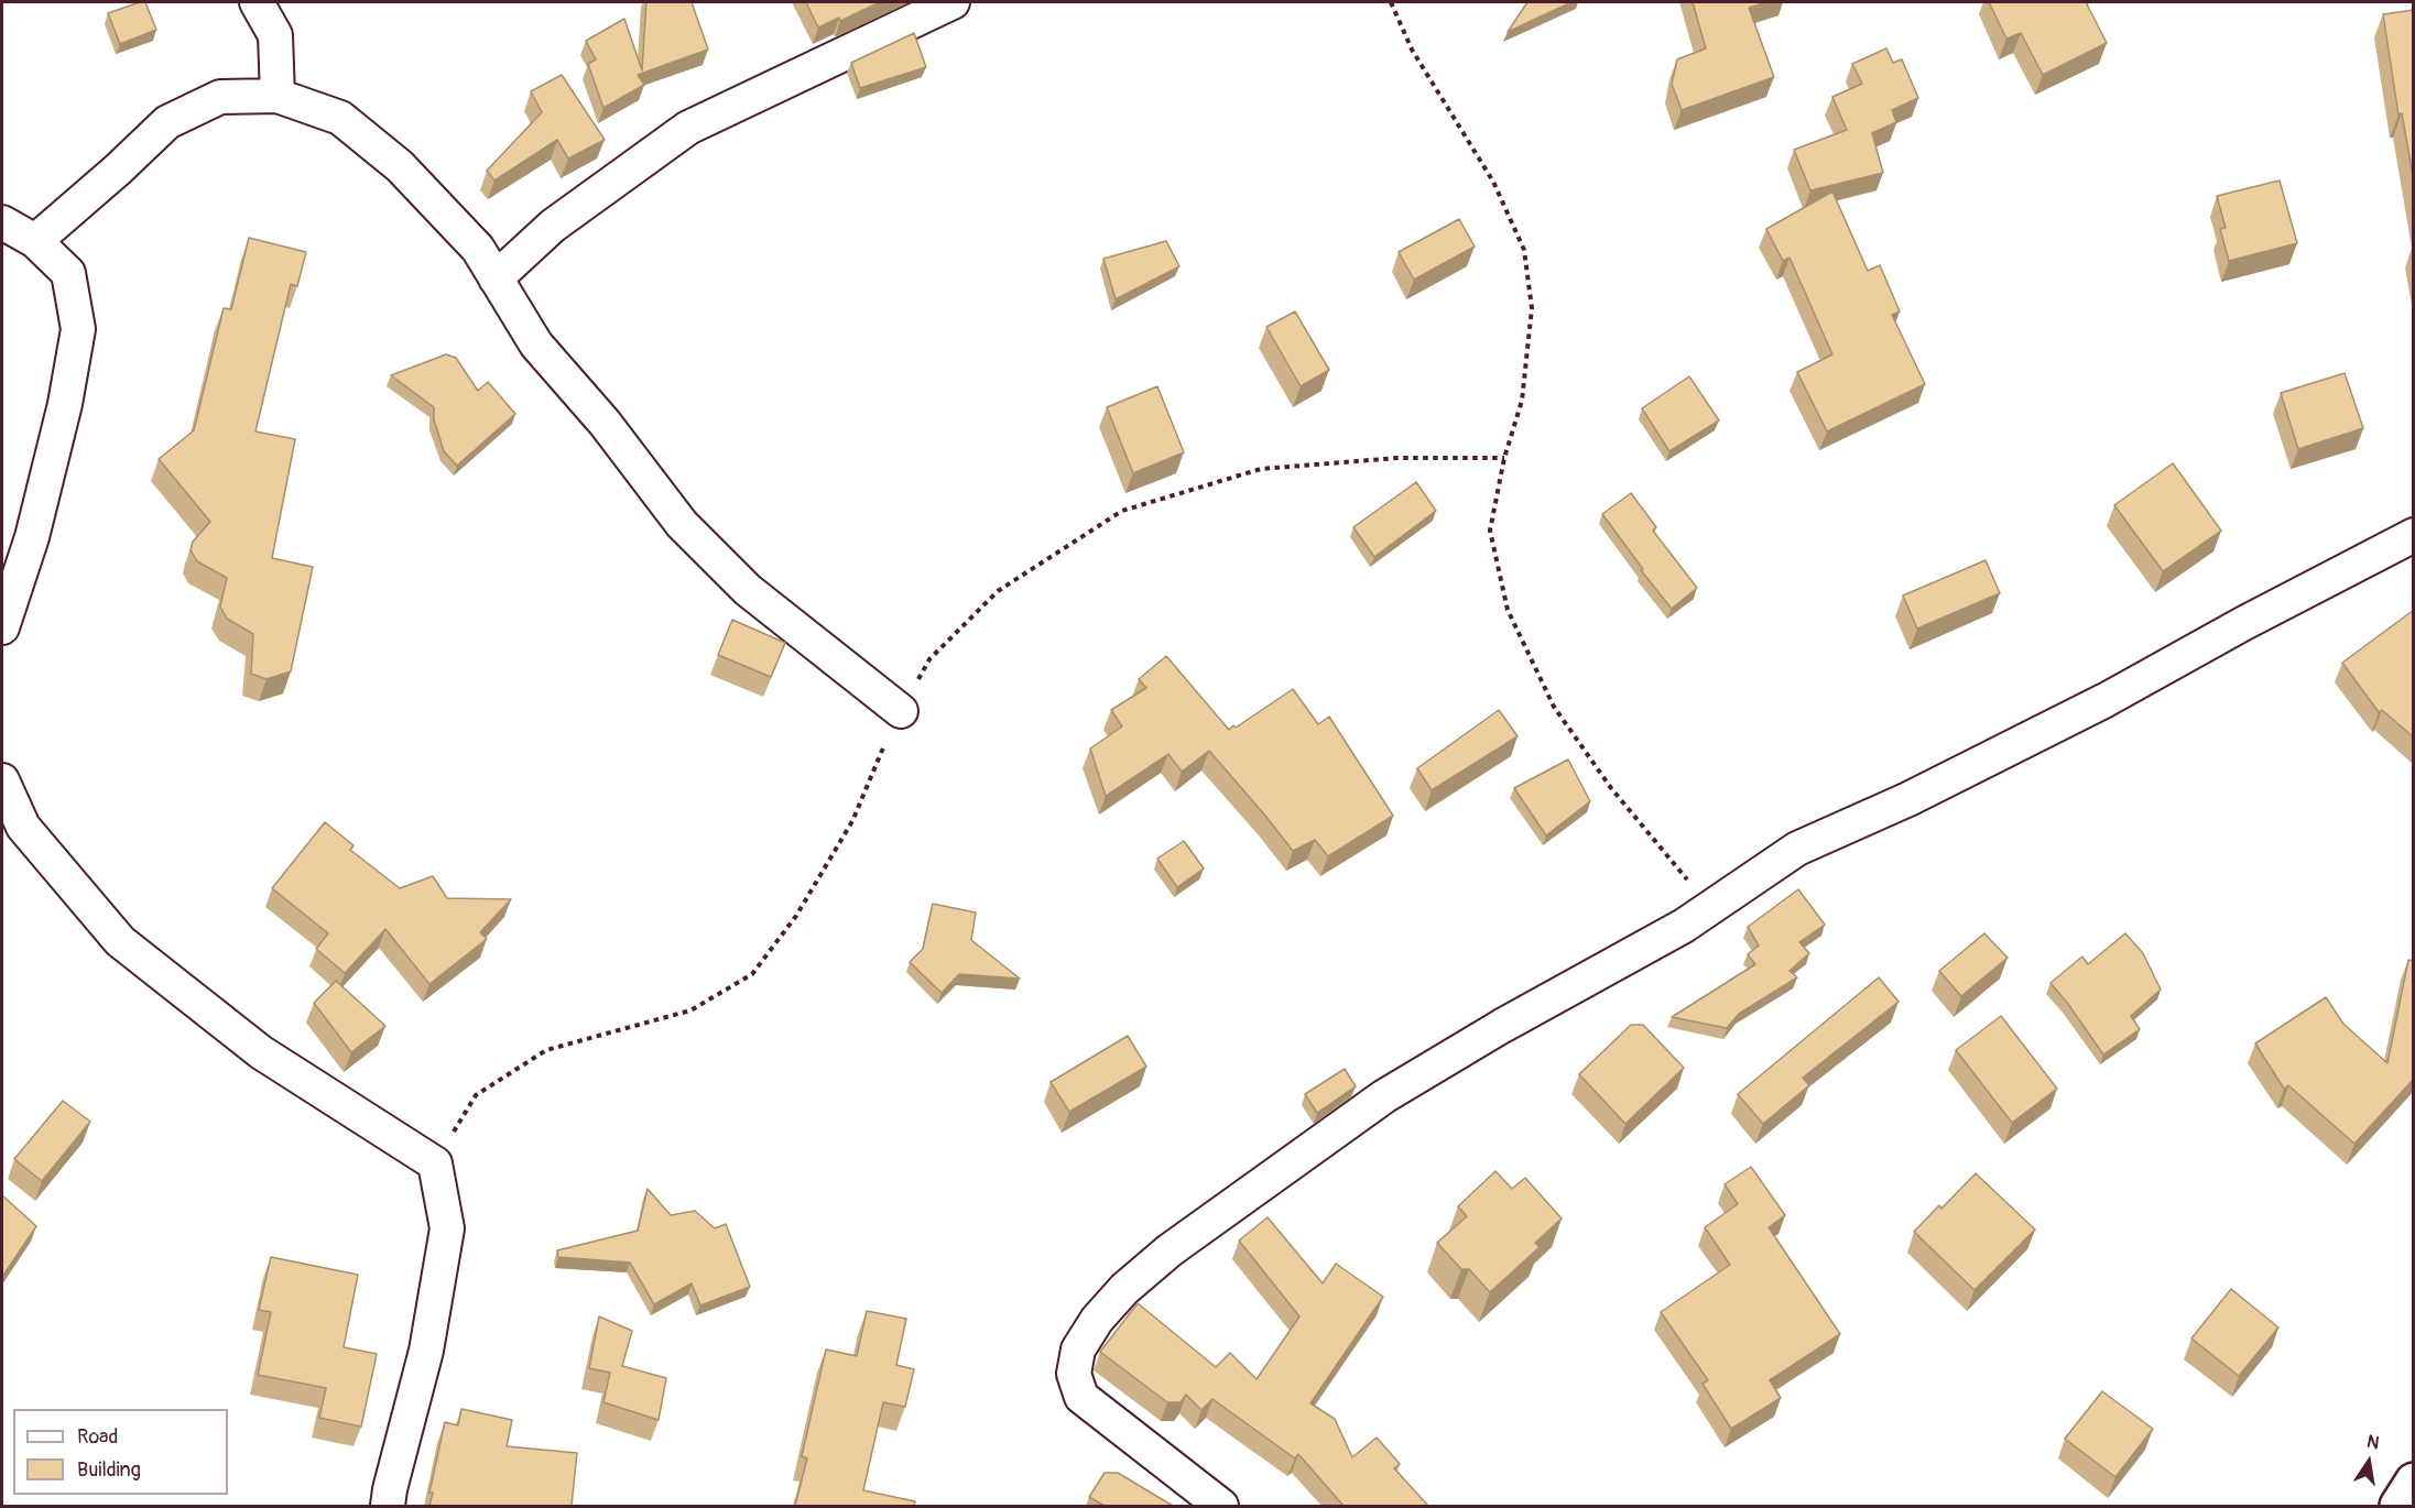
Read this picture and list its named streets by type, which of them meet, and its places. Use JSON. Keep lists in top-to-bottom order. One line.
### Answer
{"legend":["Road","Building"],"north":"top"}
